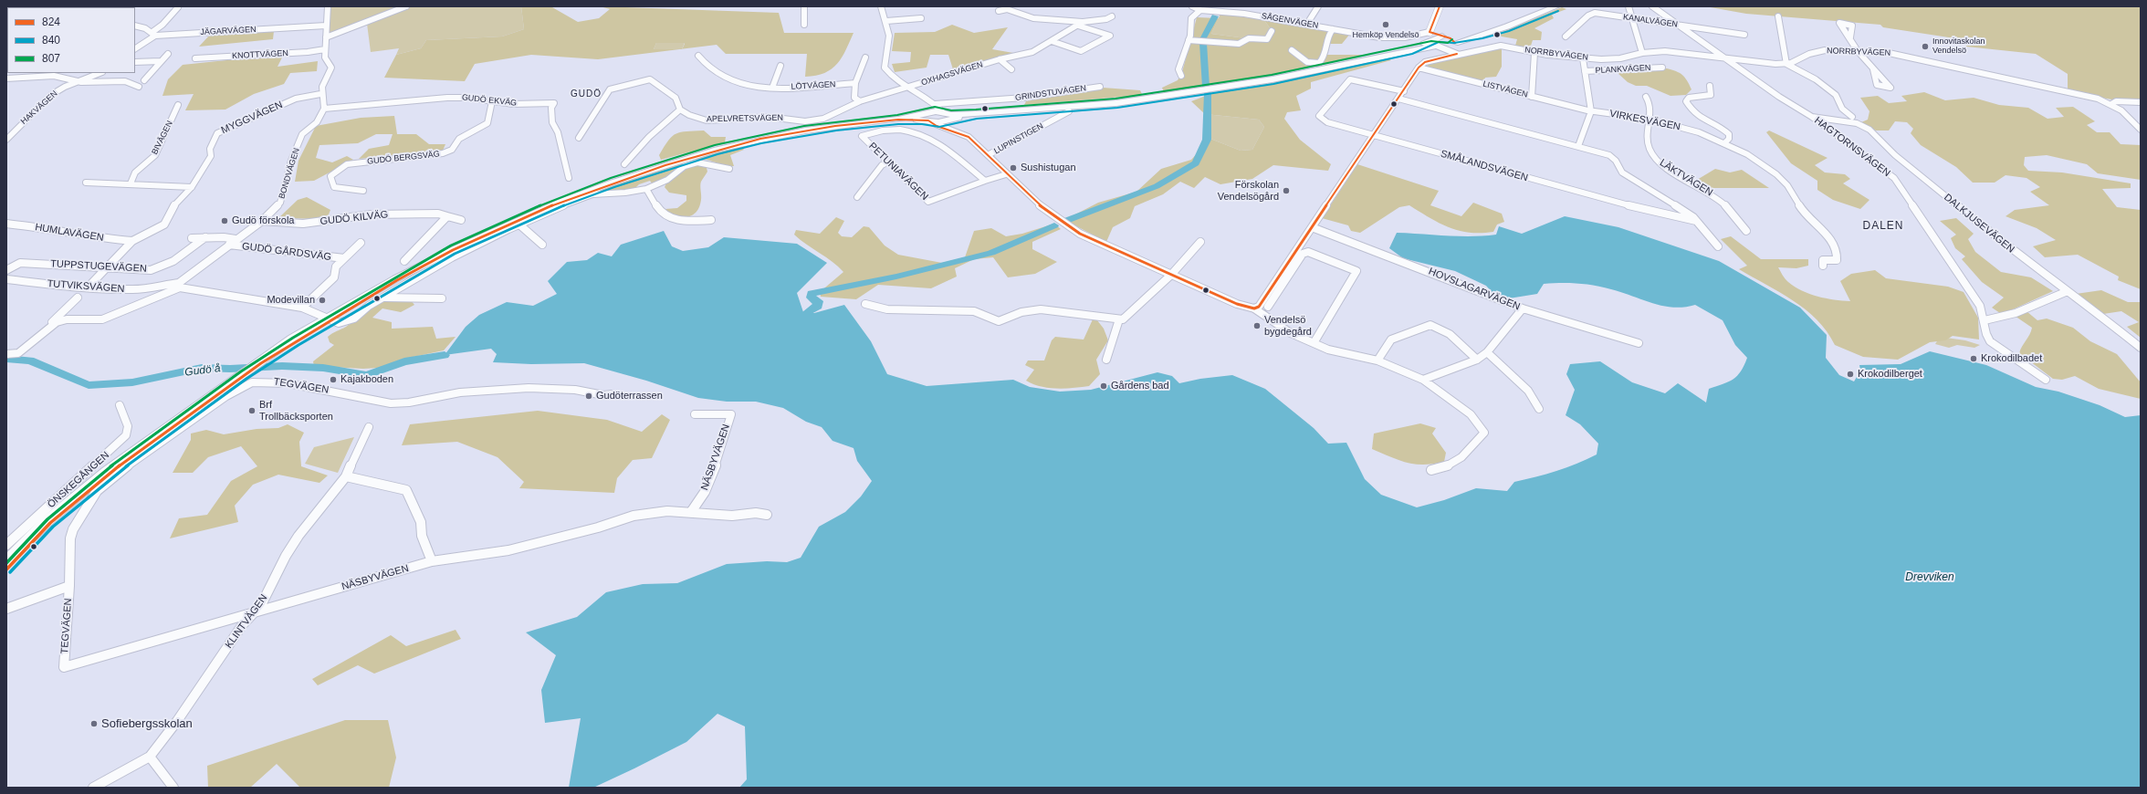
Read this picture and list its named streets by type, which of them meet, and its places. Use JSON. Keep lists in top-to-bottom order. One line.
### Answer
{"streets":{"street":["SÅGENVÄGEN","KANALVÄGEN","JÄGARVÄGEN","NORRBYVÄGEN","KNOTTVÄGEN","PLANKVÄGEN","OXHAGSVÄGEN","LÖTVÄGEN","LISTVÄGEN","GRINDSTUVÄGEN","GUDÖ EKVÄG","HAKVÄGEN","MYGGVÄGEN","APELVRETSVÄGEN","VIRKESVÄGEN","BIVÄGEN","LUPINSTIGEN","HAGTORNSVÄGEN","GUDÖ BERGSVÄG","SMÅLANDSVÄGEN","PETUNIAVÄGEN","BONDVÄGEN","LÄKTVÄGEN","GUDÖ KILVÄG","DALKJUSEVÄGEN","HUMLAVÄGEN","GUDÖ GÅRDSVÄG","TUPPSTUGEVÄGEN","TUTVIKSVÄGEN","HOVSLAGARVÄGEN","TEGVÄGEN","NÄSBYVÄGEN","ÖNSKEGÅNGEN","KLINTVÄGEN"]},"crossings":[["KANALVÄGEN","HAGTORNSVÄGEN"],["NORRBYVÄGEN","PLANKVÄGEN"],["NORRBYVÄGEN","LISTVÄGEN"],["NORRBYVÄGEN","HAGTORNSVÄGEN"],["PLANKVÄGEN","LISTVÄGEN"],["PLANKVÄGEN","VIRKESVÄGEN"],["OXHAGSVÄGEN","APELVRETSVÄGEN"],["LISTVÄGEN","VIRKESVÄGEN"],["GUDÖ EKVÄG","GUDÖ BERGSVÄG"],["GUDÖ EKVÄG","BONDVÄGEN"],["MYGGVÄGEN","HUMLAVÄGEN"],["MYGGVÄGEN","TUPPSTUGEVÄGEN"],["MYGGVÄGEN","TUTVIKSVÄGEN"],["VIRKESVÄGEN","LÄKTVÄGEN"],["HAGTORNSVÄGEN","DALKJUSEVÄGEN"],["BONDVÄGEN","GUDÖ KILVÄG"],["BONDVÄGEN","GUDÖ GÅRDSVÄG"],["TEGVÄGEN","NÄSBYVÄGEN"],["NÄSBYVÄGEN","KLINTVÄGEN"]],"districts":["GUDÖ","DALEN"],"water":["Gudö å","Drevviken"],"places":["Hemköp Vendelsö","Innovitaskolan Vendelsö","Sushistugan","Förskolan Vendelsögård","Gudö förskola","Modevillan","Vendelsö bygdegård","Krokodilbadet","Krokodilberget","Kajakboden","Gårdens bad","Gudöterrassen","Brf Trollbäcksporten","Sofiebergsskolan"],"lines":["transit line 824","transit line 840","transit line 807"],"legend":["824","840","807"]}
